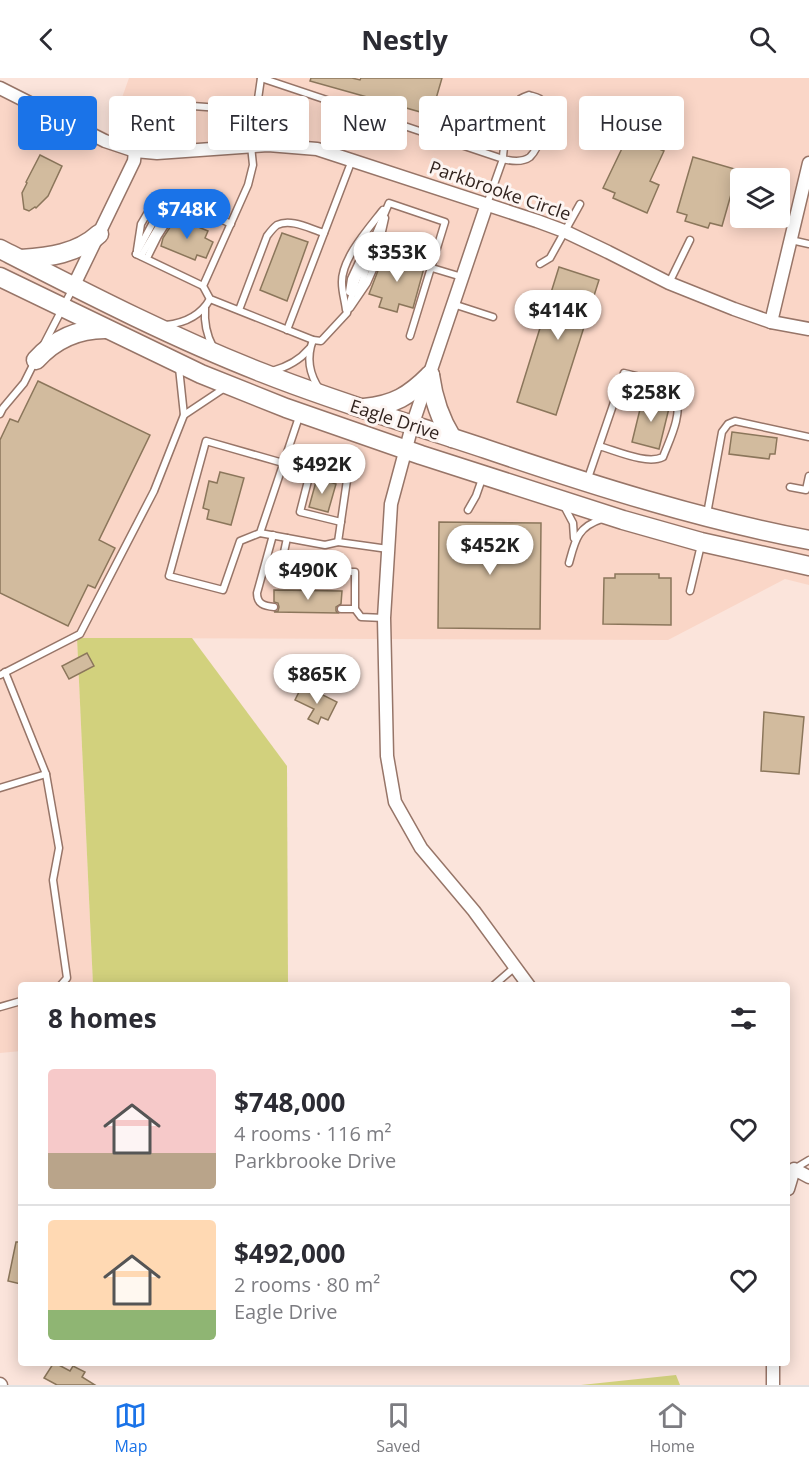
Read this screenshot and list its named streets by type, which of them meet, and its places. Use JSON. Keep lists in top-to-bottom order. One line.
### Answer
{"streets":{"street":["Parkbrooke Circle","Eagle Drive"]},"page":{"header":"Nestly","chip":["Buy","Rent","Filters","New","Apartment","House"],"price":["$748K","$353K","$414K","$258K","$492K","$452K","$490K","$865K"],"heading":"8 homes","list":[{"name":"$748,000","note":"4 rooms · 116 m² · Parkbrooke Drive"},{"name":"$492,000","note":"2 rooms · 80 m² · Eagle Drive"}],"tabs":["Map","Saved","Home"]}}
